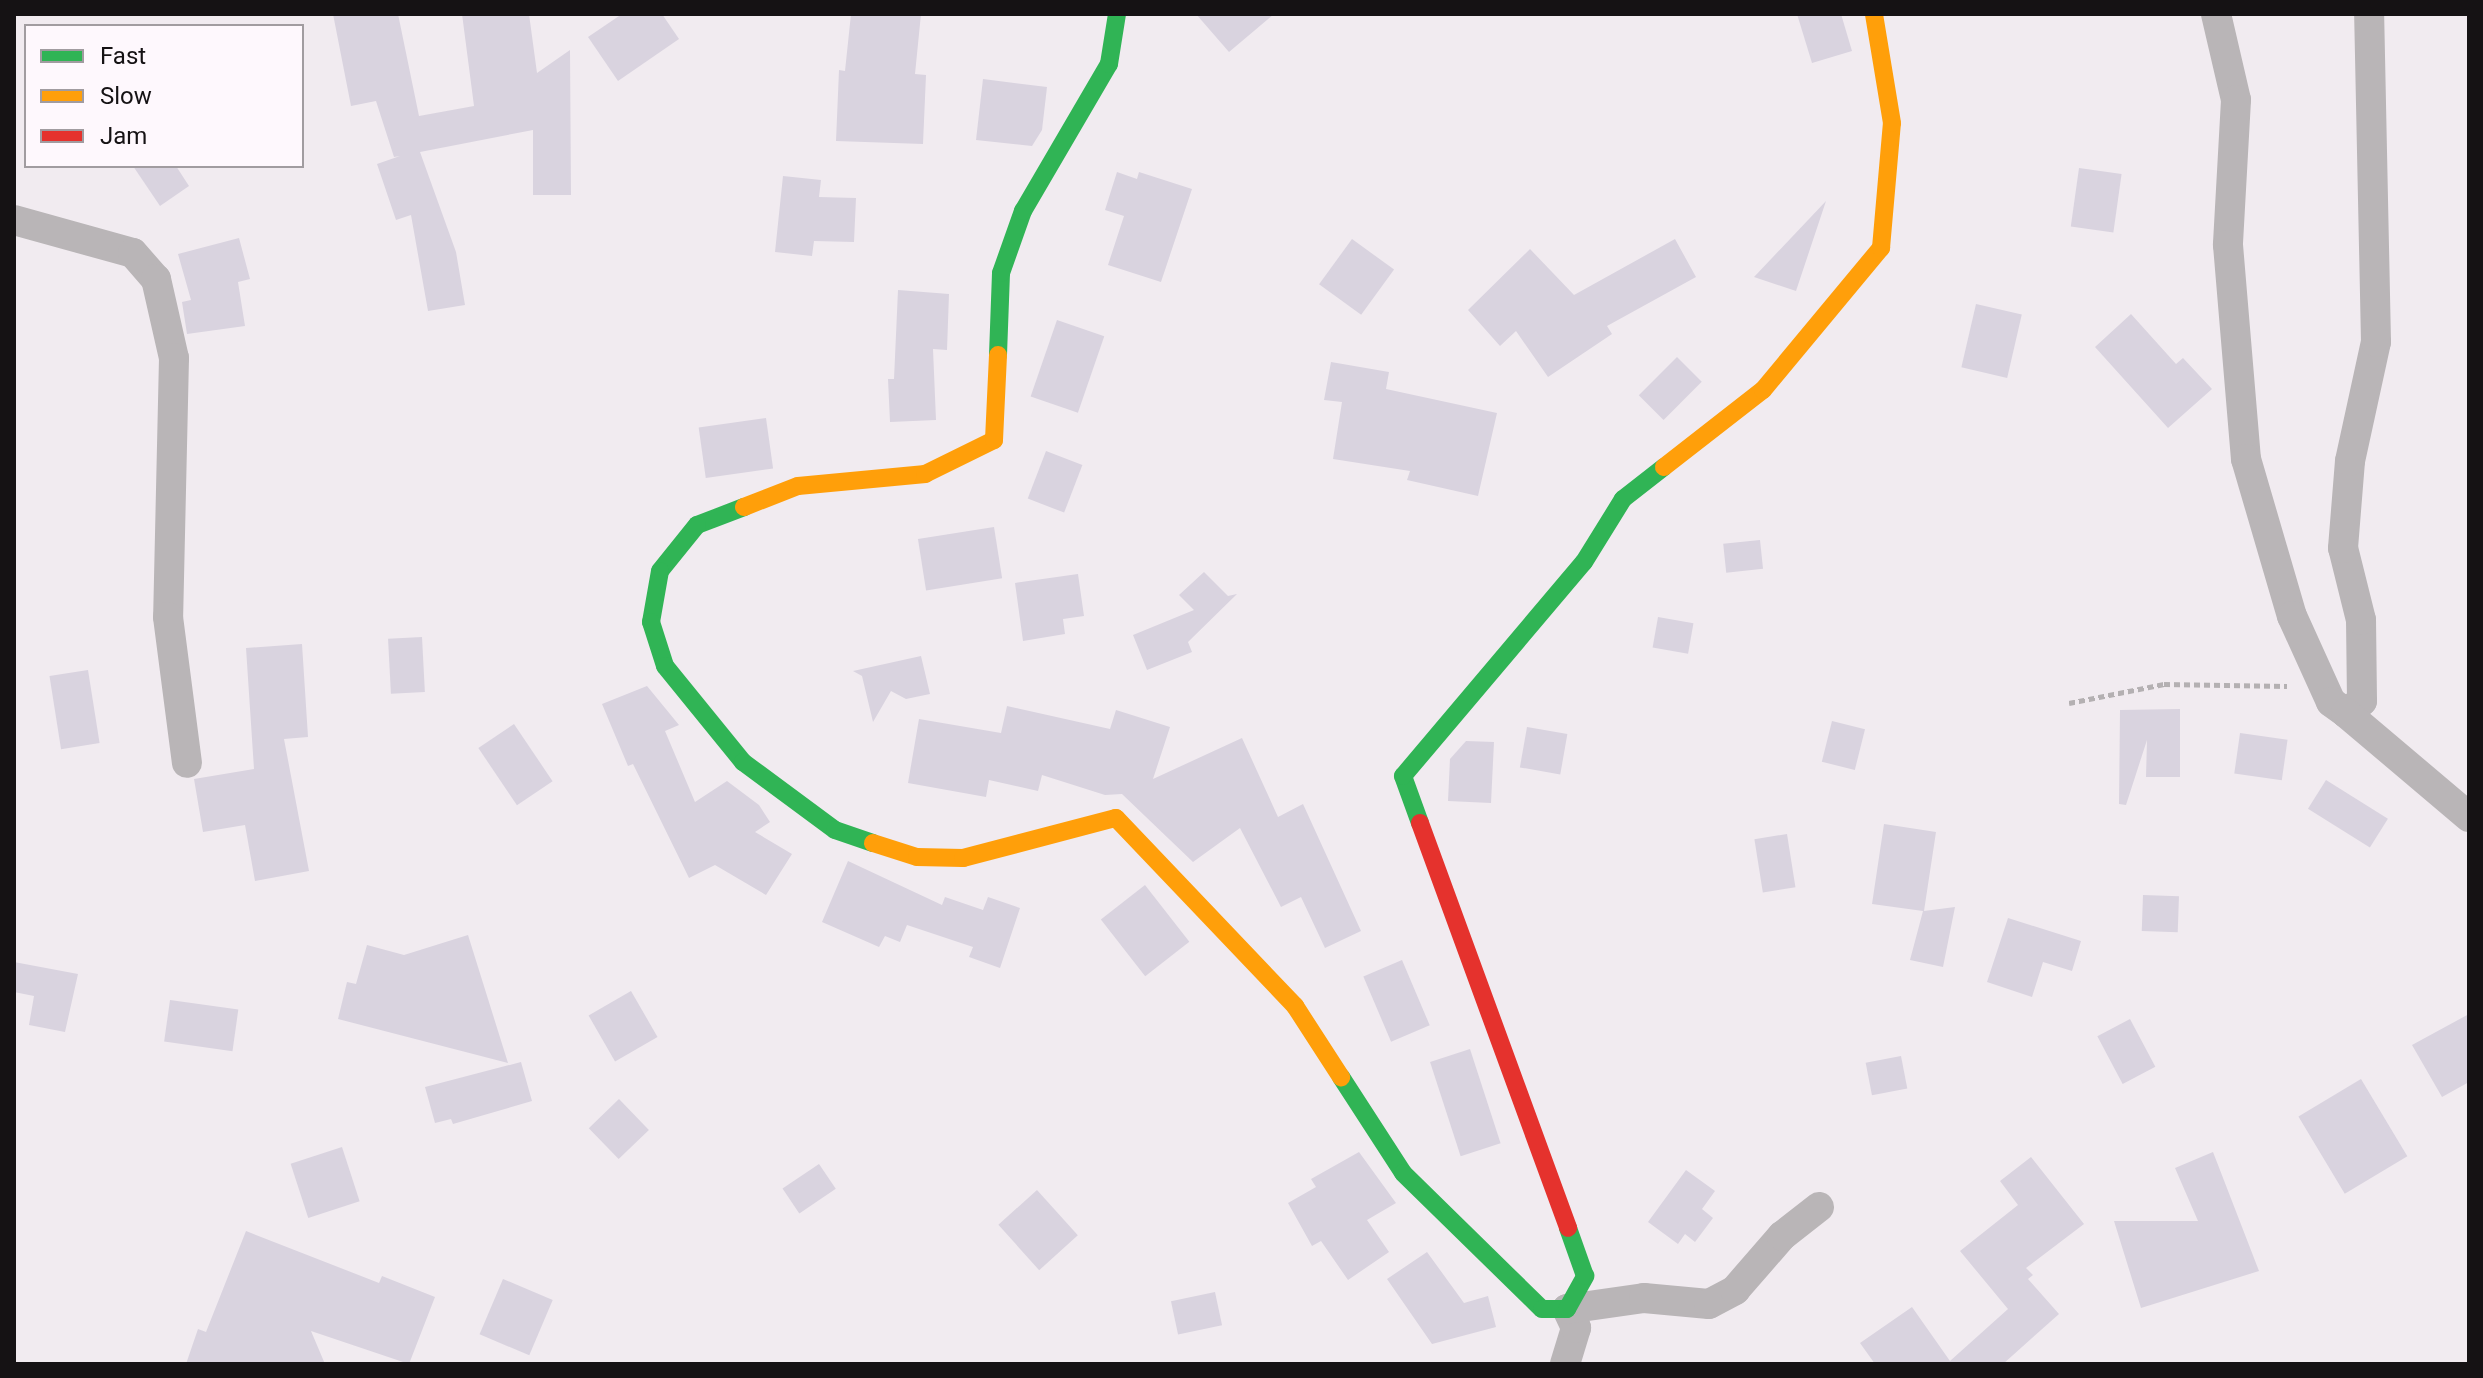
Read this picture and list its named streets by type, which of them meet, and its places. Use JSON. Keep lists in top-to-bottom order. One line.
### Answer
{"legend":["Fast","Slow","Jam"]}
